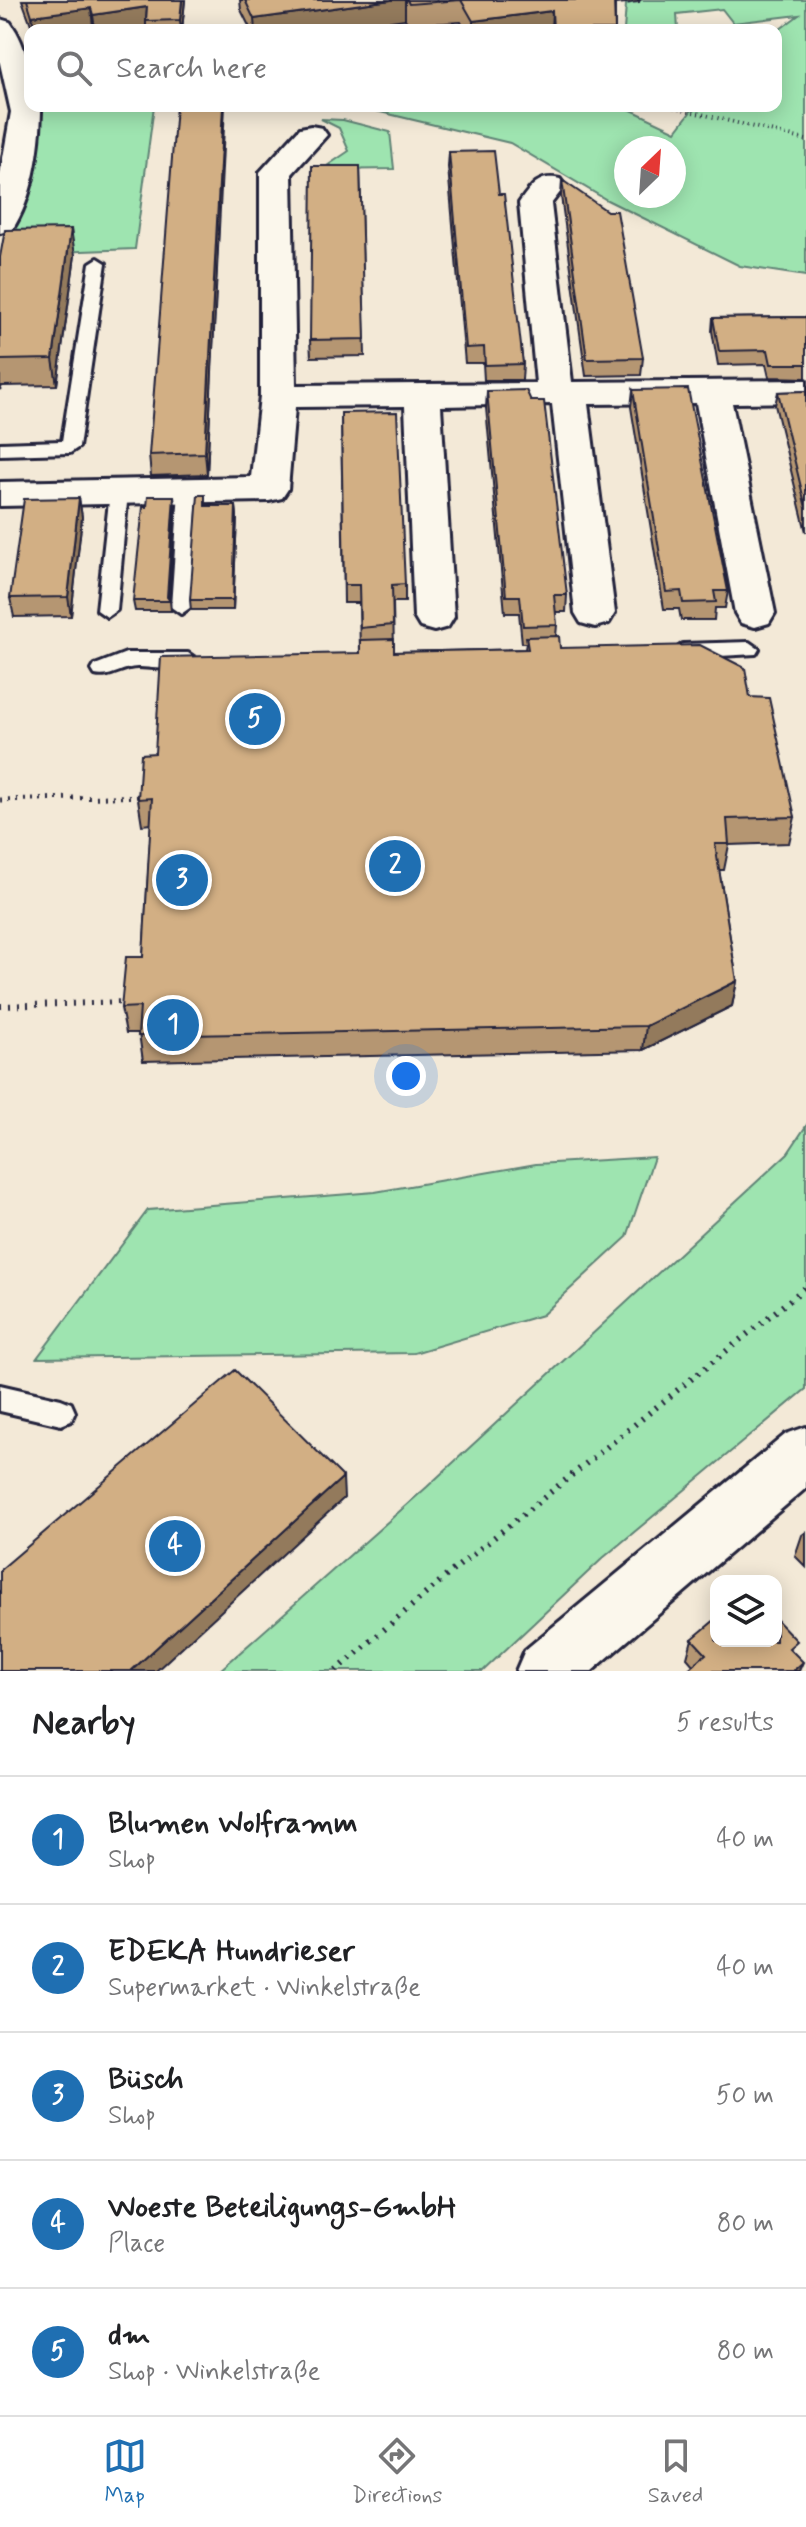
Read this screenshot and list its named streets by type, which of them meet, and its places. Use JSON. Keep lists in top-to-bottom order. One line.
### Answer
{"north":"top right","page":{"search":"Search here","pins":["5","2","3","1","4"],"heading":["Nearby","5 results"],"list":[{"mark":"1","name":"Blumen Wolframm","note":"Shop","value":"40 m"},{"mark":"2","name":"EDEKA Hundrieser","note":"Supermarket · Winkelstraße","value":"40 m"},{"mark":"3","name":"Büsch","note":"Shop","value":"50 m"},{"mark":"4","name":"Woeste Beteiligungs-GmbH","note":"Place","value":"80 m"},{"mark":"5","name":"dm","note":"Shop · Winkelstraße","value":"80 m"}],"nav":["Map","Directions","Saved"]}}
